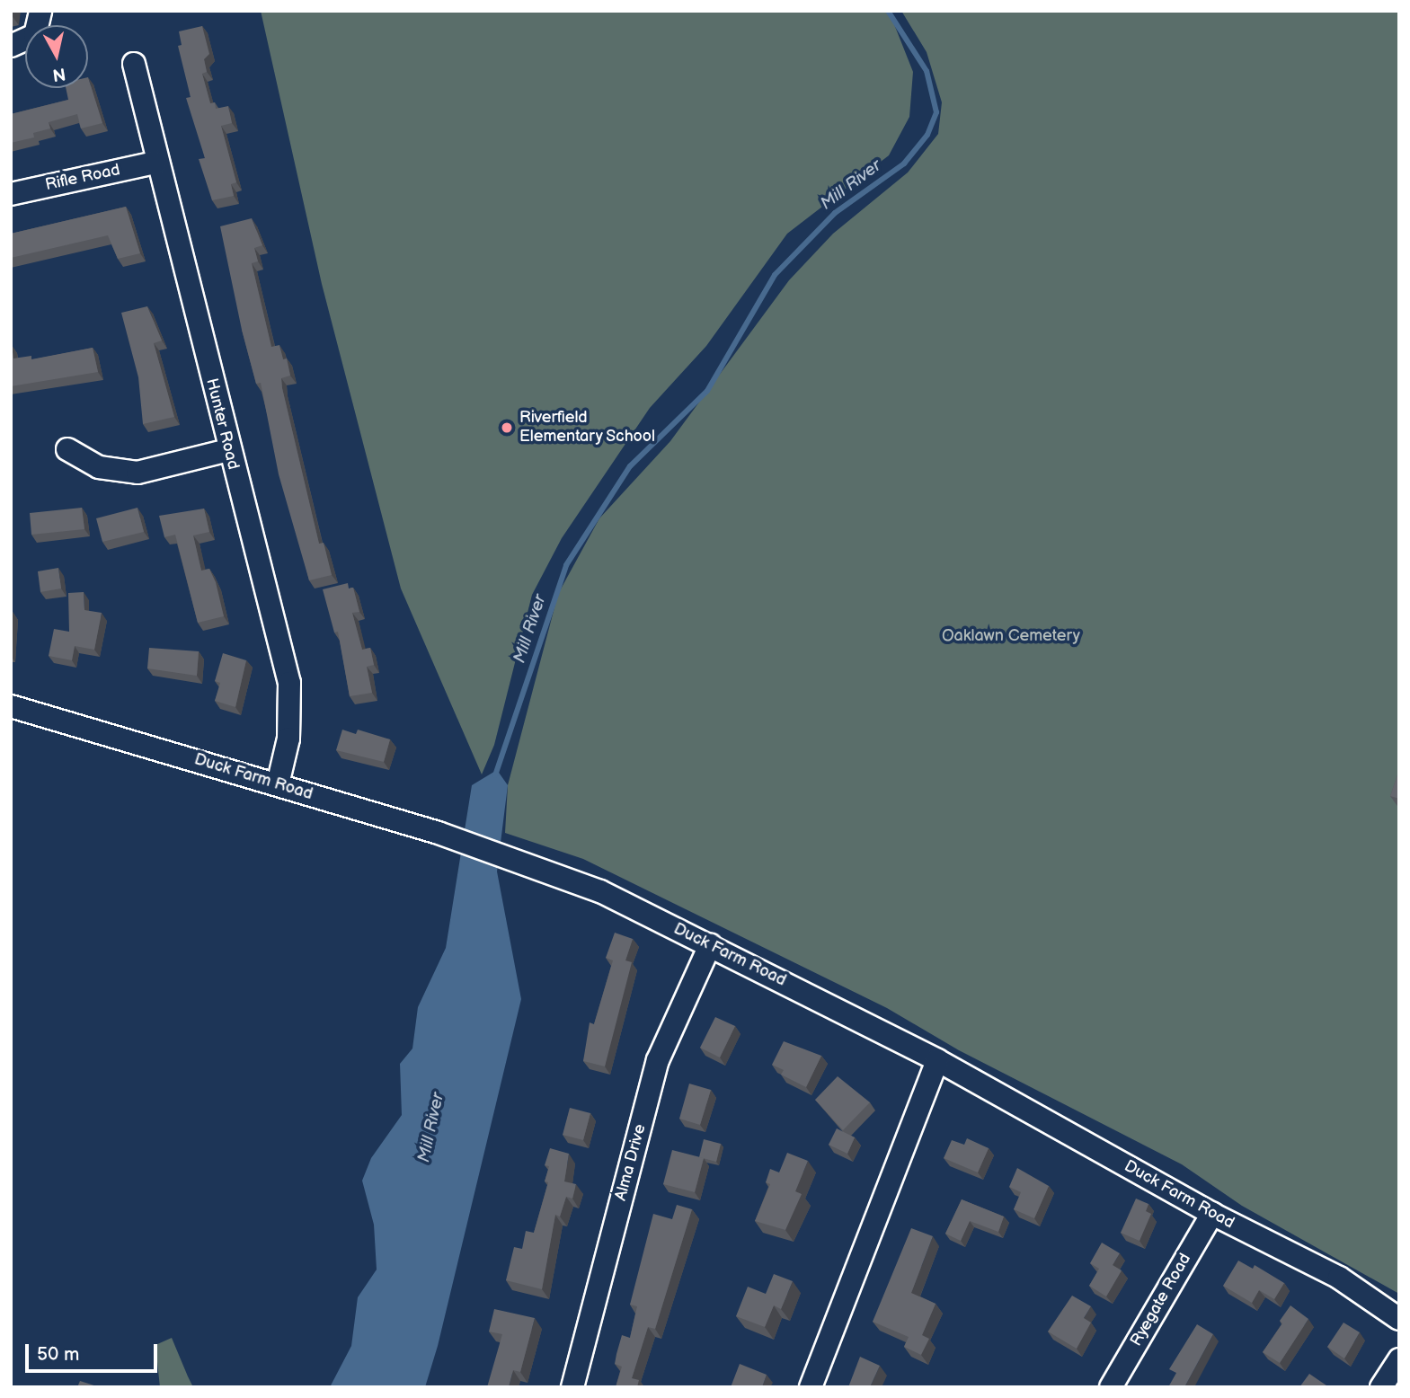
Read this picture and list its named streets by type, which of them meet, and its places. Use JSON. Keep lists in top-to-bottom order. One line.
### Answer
{"streets":{"street":["Rifle Road","Hunter Road","Duck Farm Road","Alma Drive","Ryegate Road"]},"crossings":[["Rifle Road","Hunter Road"],["Hunter Road","Duck Farm Road"],["Duck Farm Road","Alma Drive"],["Duck Farm Road","Ryegate Road"]],"water":["Mill River"],"parks":["Oaklawn Cemetery"],"places":["Riverfield Elementary School"],"scale_bar":"50 m","north":"bottom"}
